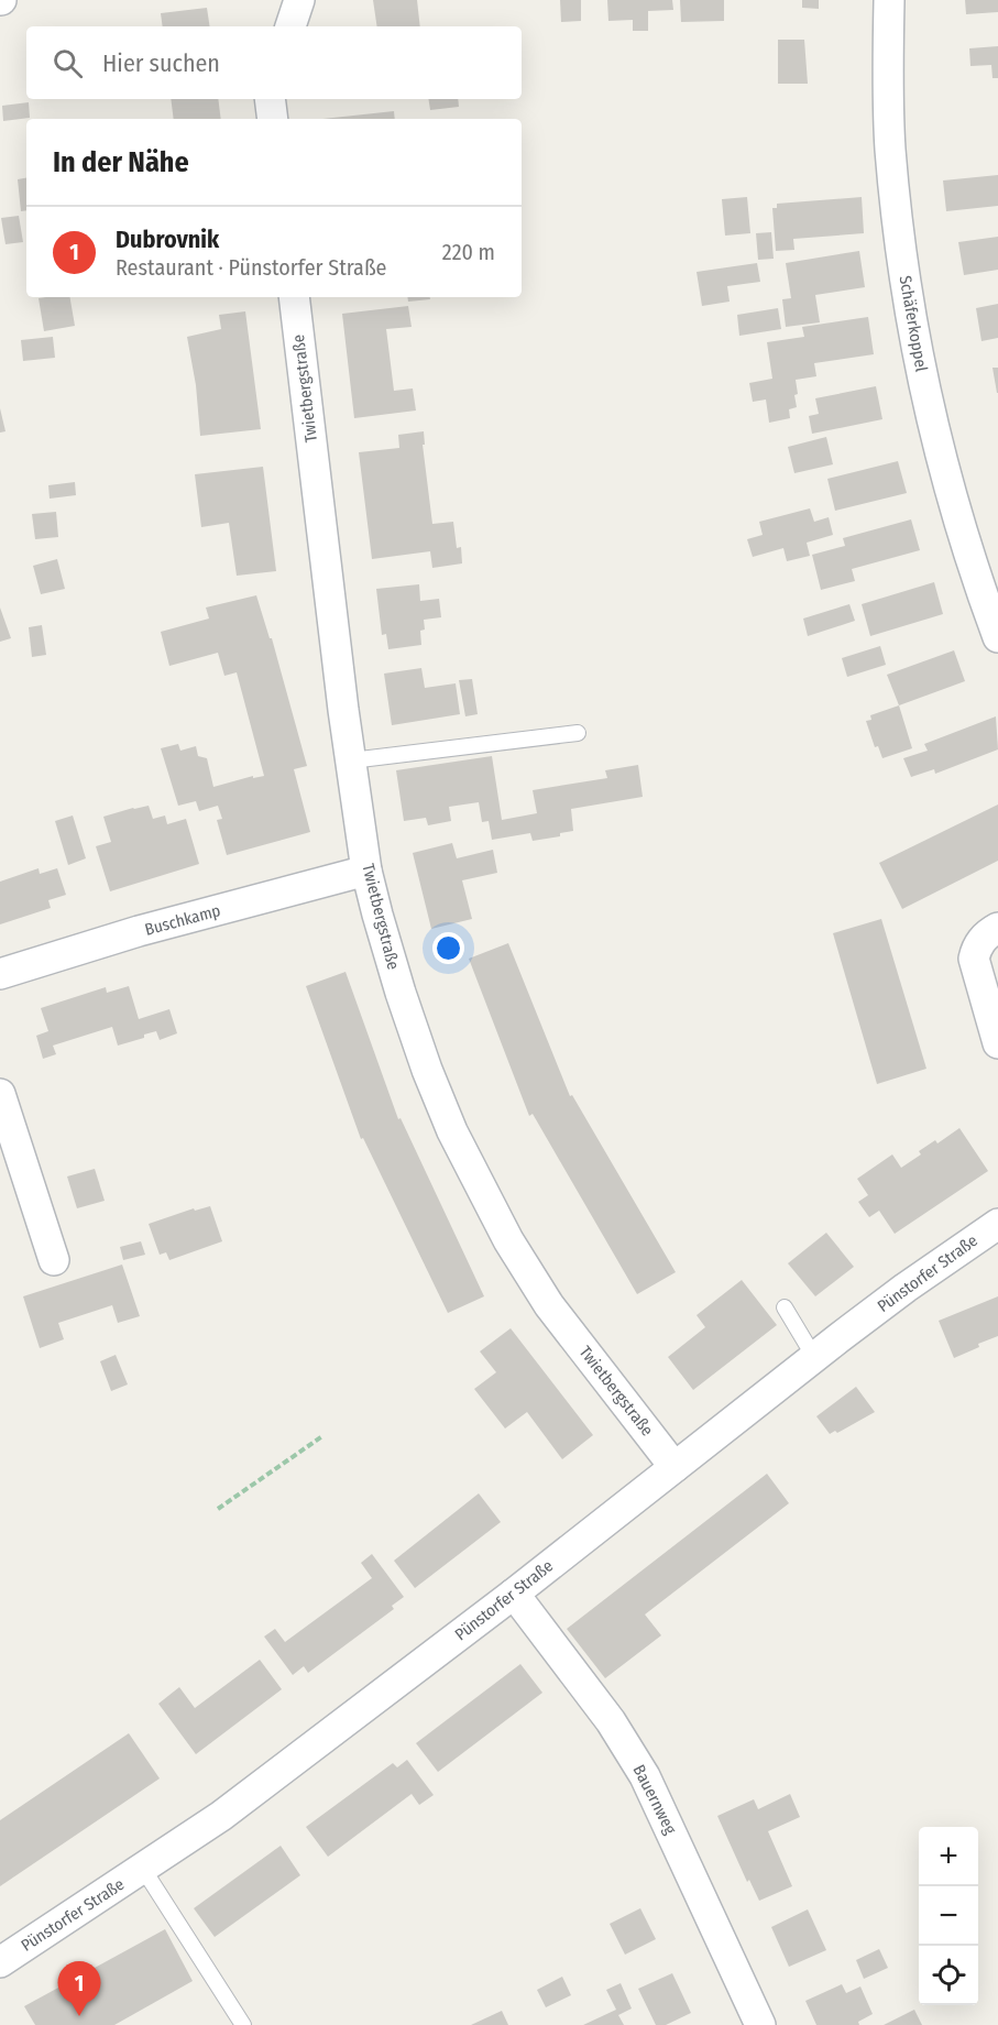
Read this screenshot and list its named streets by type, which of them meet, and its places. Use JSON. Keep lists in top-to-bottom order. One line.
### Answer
{"streets":{"street":["Schäferkoppel","Twietbergstraße","Buschkamp","Pünstorfer Straße","Bauernweg"]},"crossings":[["Twietbergstraße","Buschkamp"],["Twietbergstraße","Pünstorfer Straße"],["Pünstorfer Straße","Bauernweg"]],"page":{"search":"Hier suchen","heading":"In der Nähe","list":[{"mark":"1","name":"Dubrovnik","note":"Restaurant · Pünstorfer Straße","value":"220 m"}],"map_buttons":["+","−"],"pins":"1"}}
